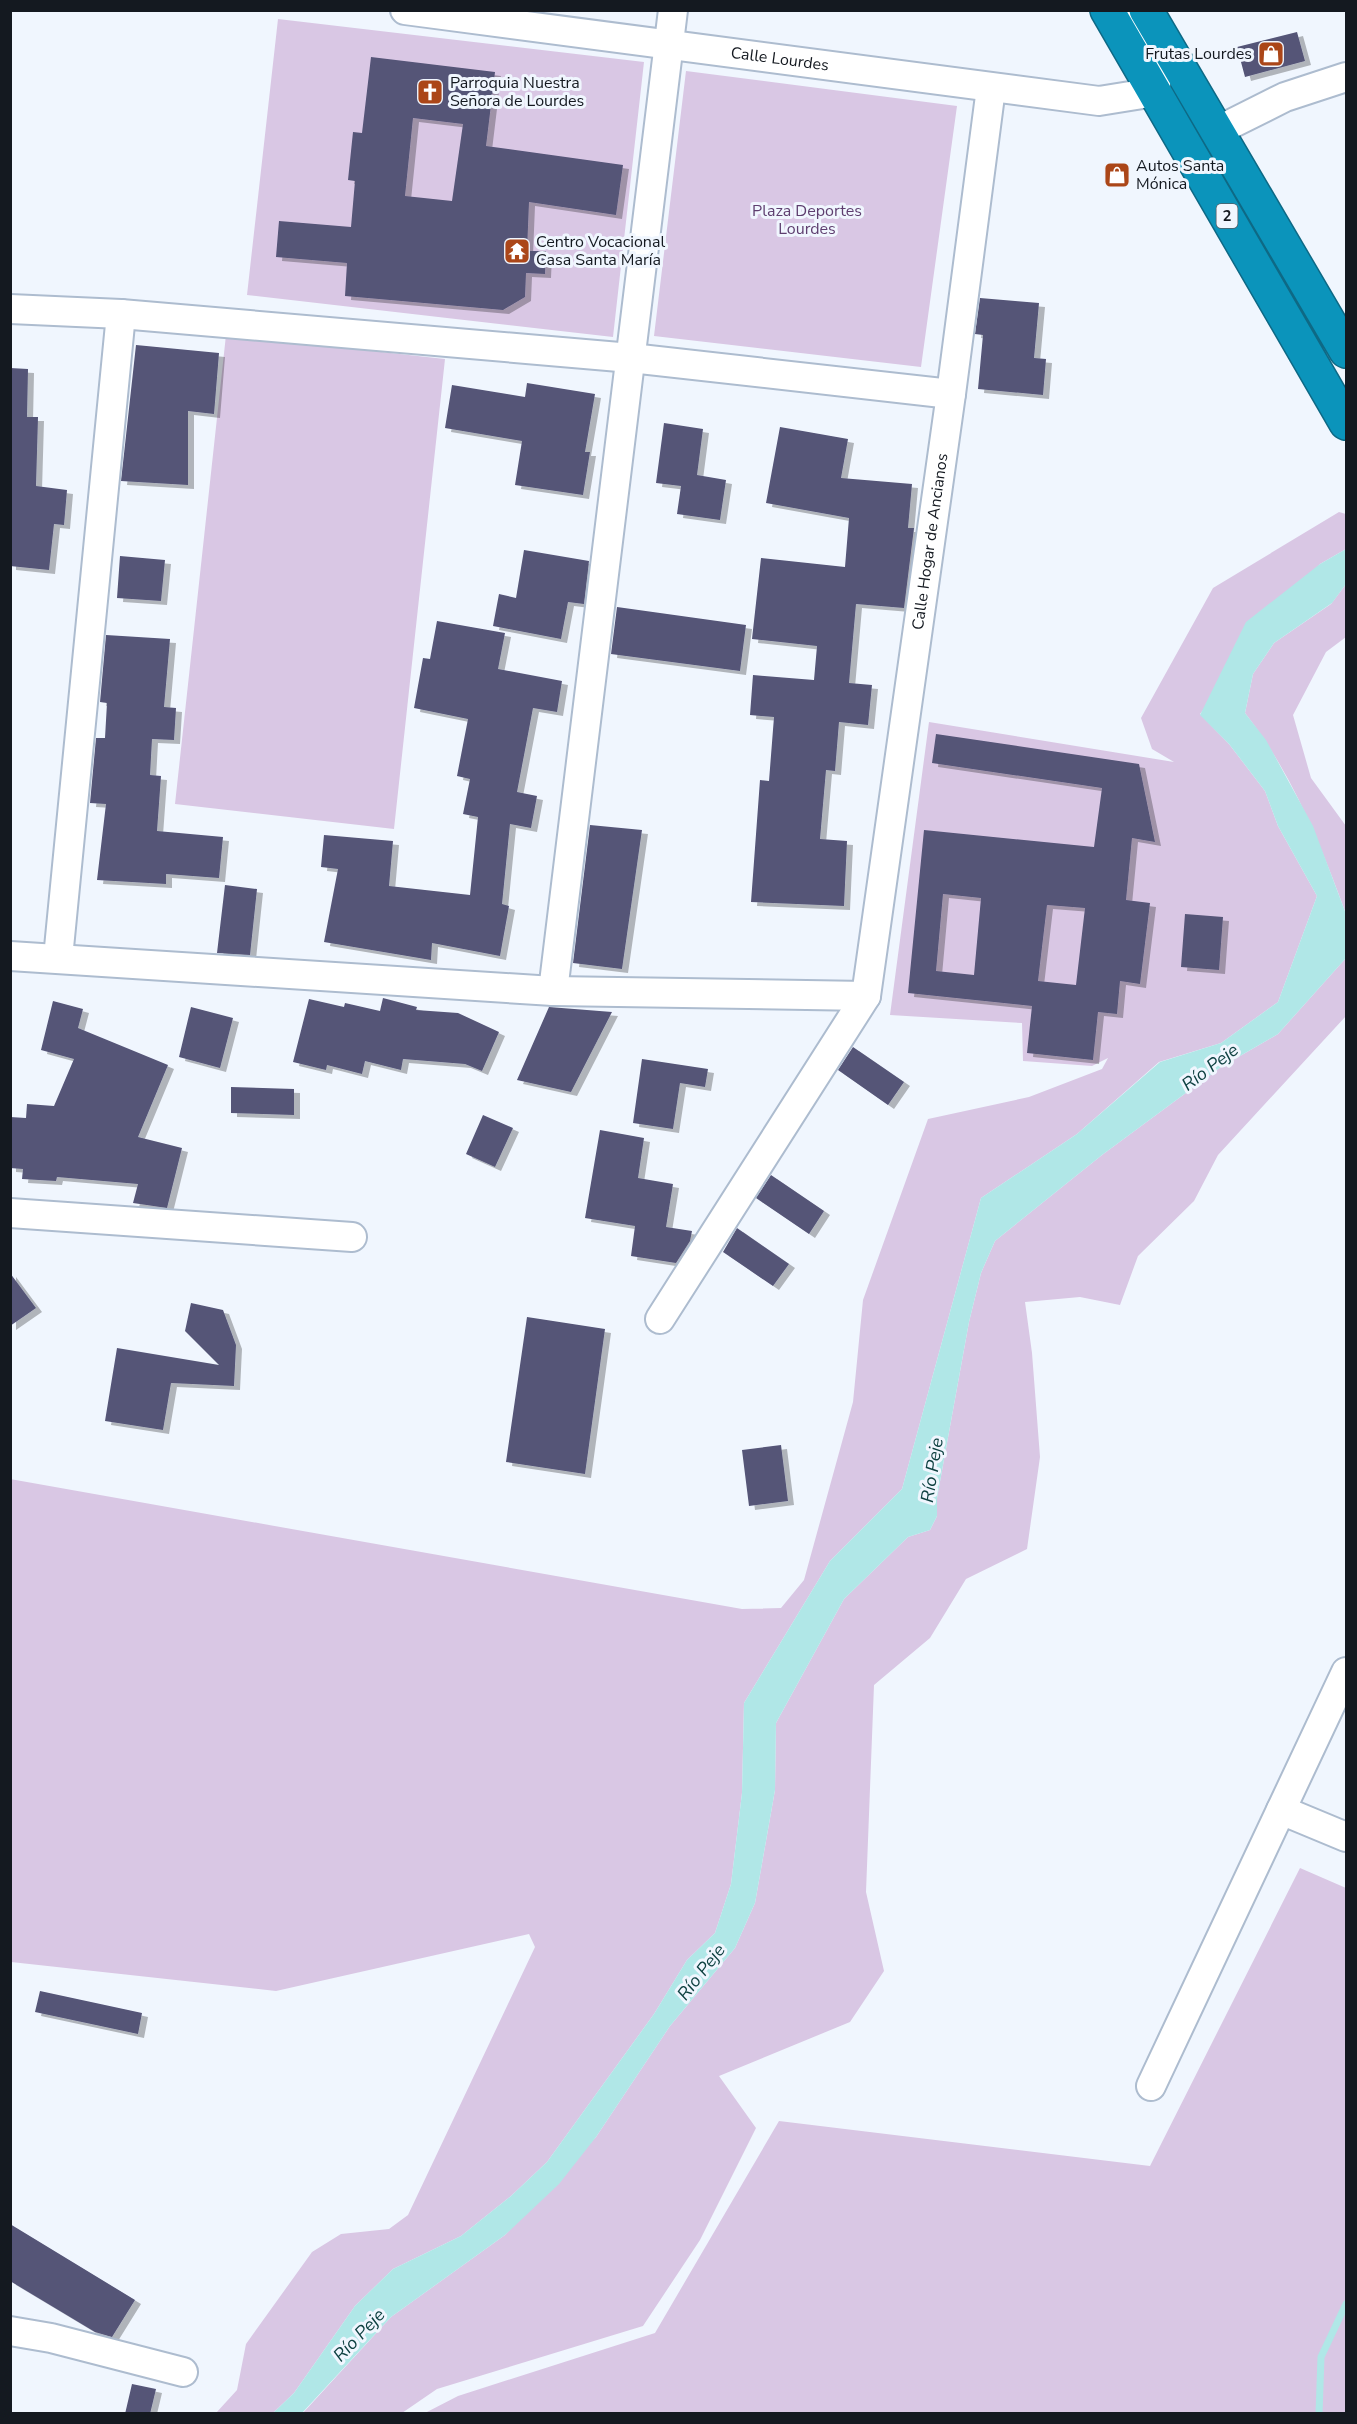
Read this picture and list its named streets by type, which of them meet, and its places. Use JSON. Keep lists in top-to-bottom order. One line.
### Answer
{"streets":{"highway":["2"],"street":["Calle Lourdes","Calle Hogar de Ancianos"]},"crossings":[["Calle Lourdes","2"],["Calle Lourdes","Calle Hogar de Ancianos"]],"water":["Río Peje"],"parks":["Plaza Deportes Lourdes"],"places":{"shop":["Frutas Lourdes","Autos Santa Mónica"],"church":["Parroquia Nuestra Señora de Lourdes"],"temple":["Centro Vocacional Casa Santa María"]}}
